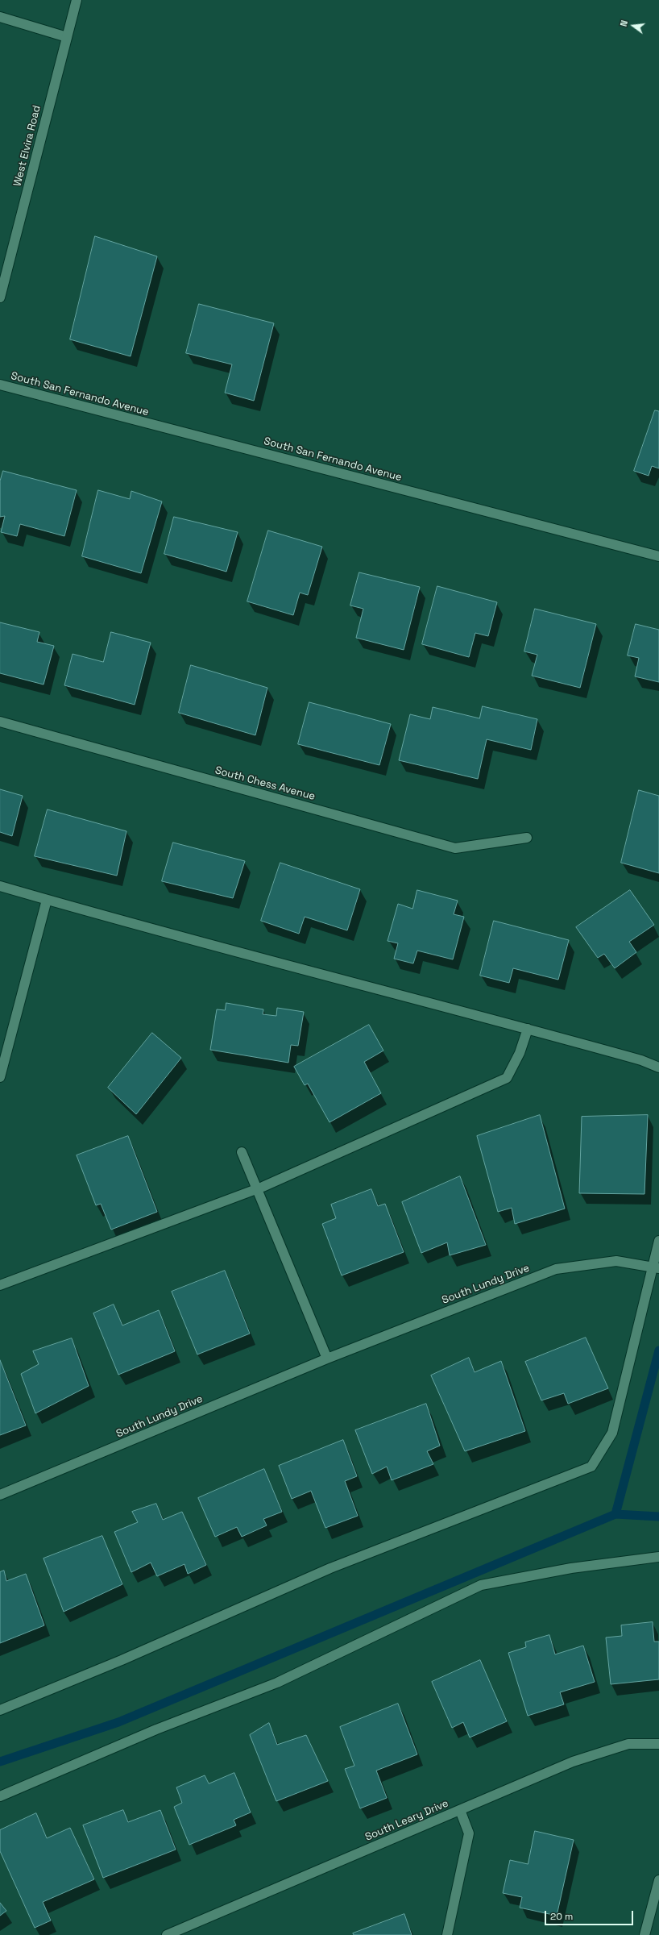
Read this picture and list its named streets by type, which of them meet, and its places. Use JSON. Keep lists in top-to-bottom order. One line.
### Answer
{"streets":{"street":["West Elvira Road","South San Fernando Avenue","South Chess Avenue","South Lundy Drive","South Leary Drive"]},"scale_bar":"20 m","north":"left"}
